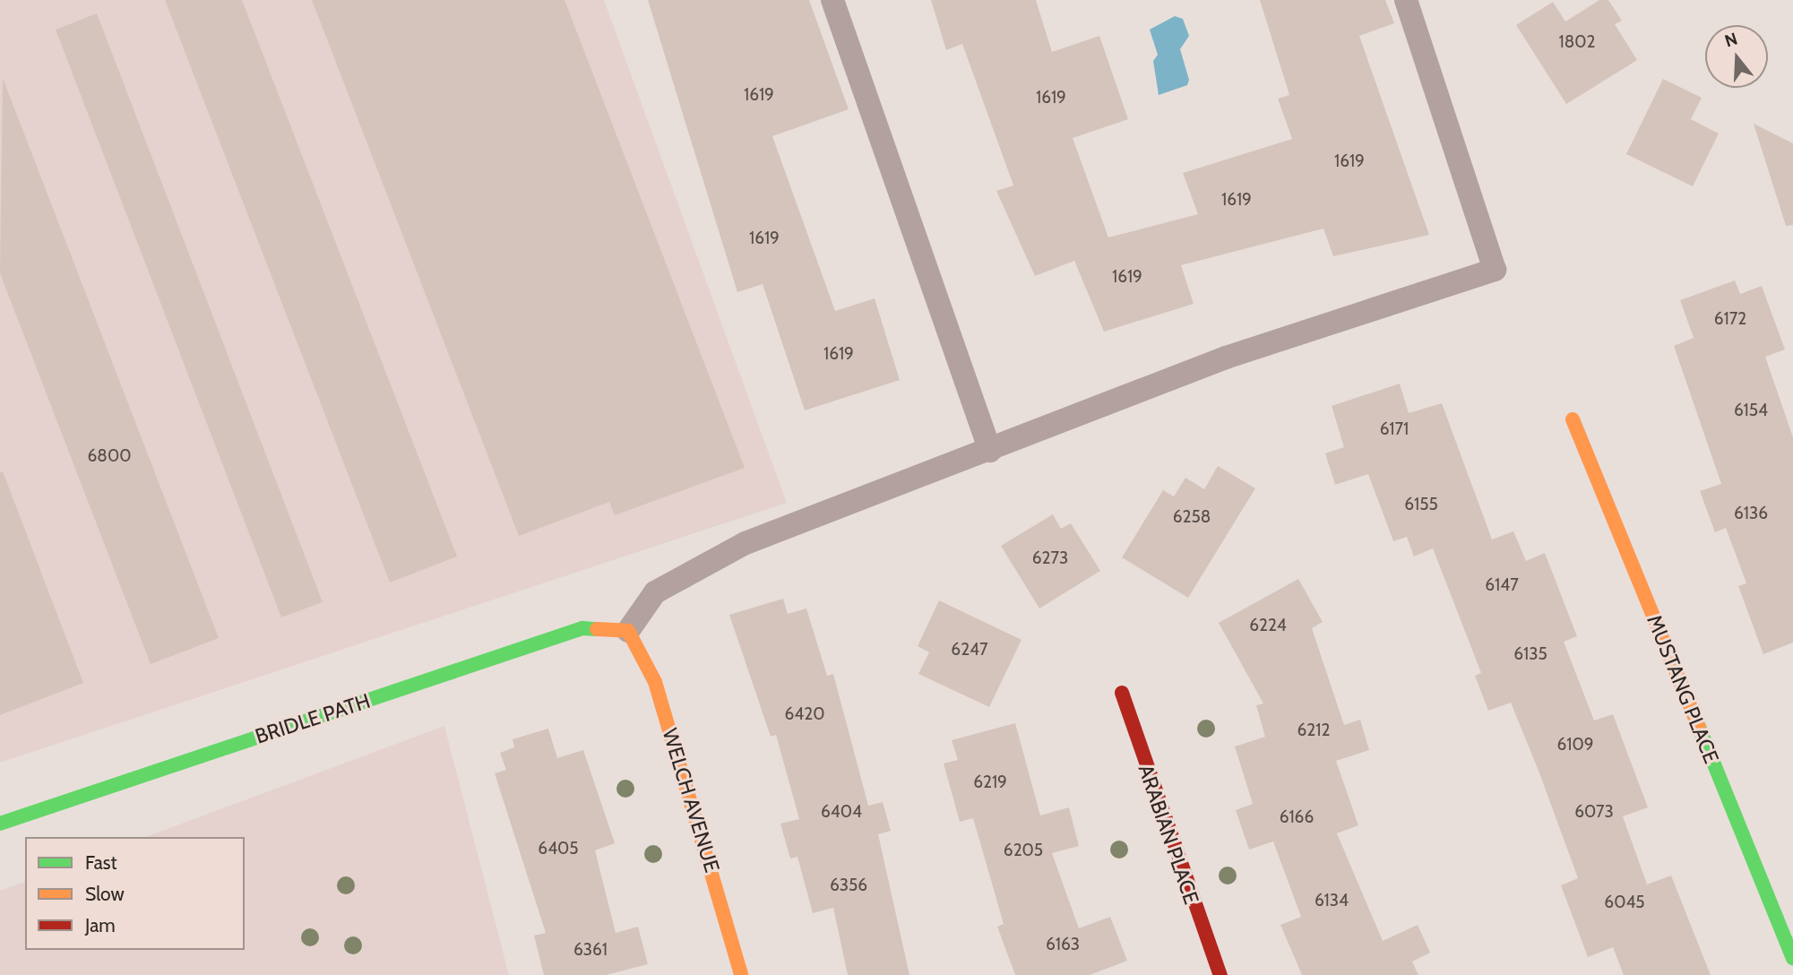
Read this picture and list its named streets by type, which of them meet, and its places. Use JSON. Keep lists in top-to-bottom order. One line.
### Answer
{"streets":{"street":["MUSTANG PLACE","BRIDLE PATH","WELCH AVENUE","ARABIAN PLACE"]},"crossings":[["BRIDLE PATH","WELCH AVENUE"]],"house_numbers":["1802","1619","1619","1619","1619","1619","1619","6172","1619","6154","6171","6800","6155","6136","6258","6273","6147","6224","6247","6135","6420","6212","6109","6219","6404","6073","6166","6405","6205","6356","6134","6045","6163","6361"],"legend":["Fast","Slow","Jam"],"north":"top"}
